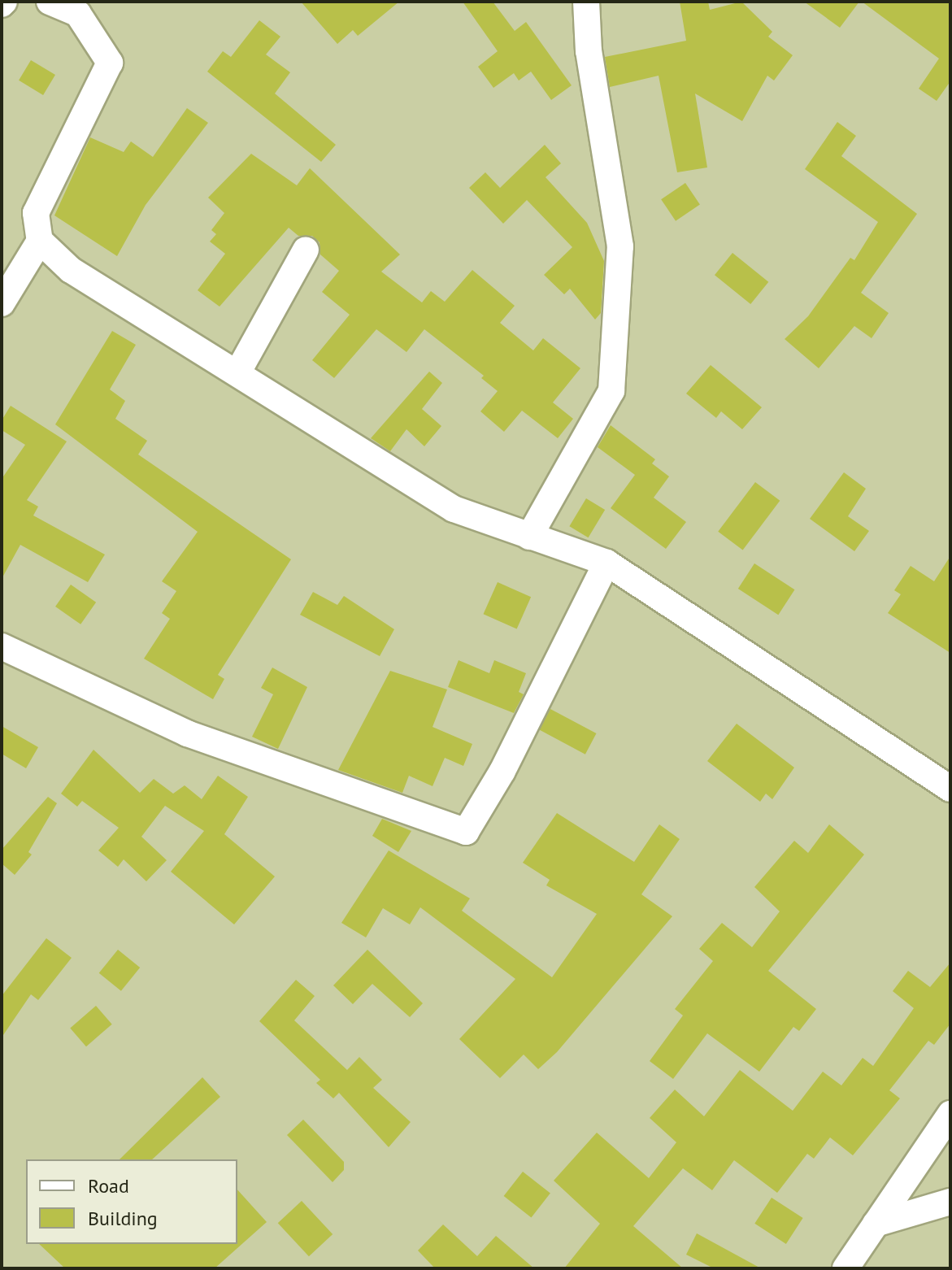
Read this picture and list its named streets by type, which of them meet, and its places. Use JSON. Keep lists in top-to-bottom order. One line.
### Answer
{"legend":["Road","Building"]}
